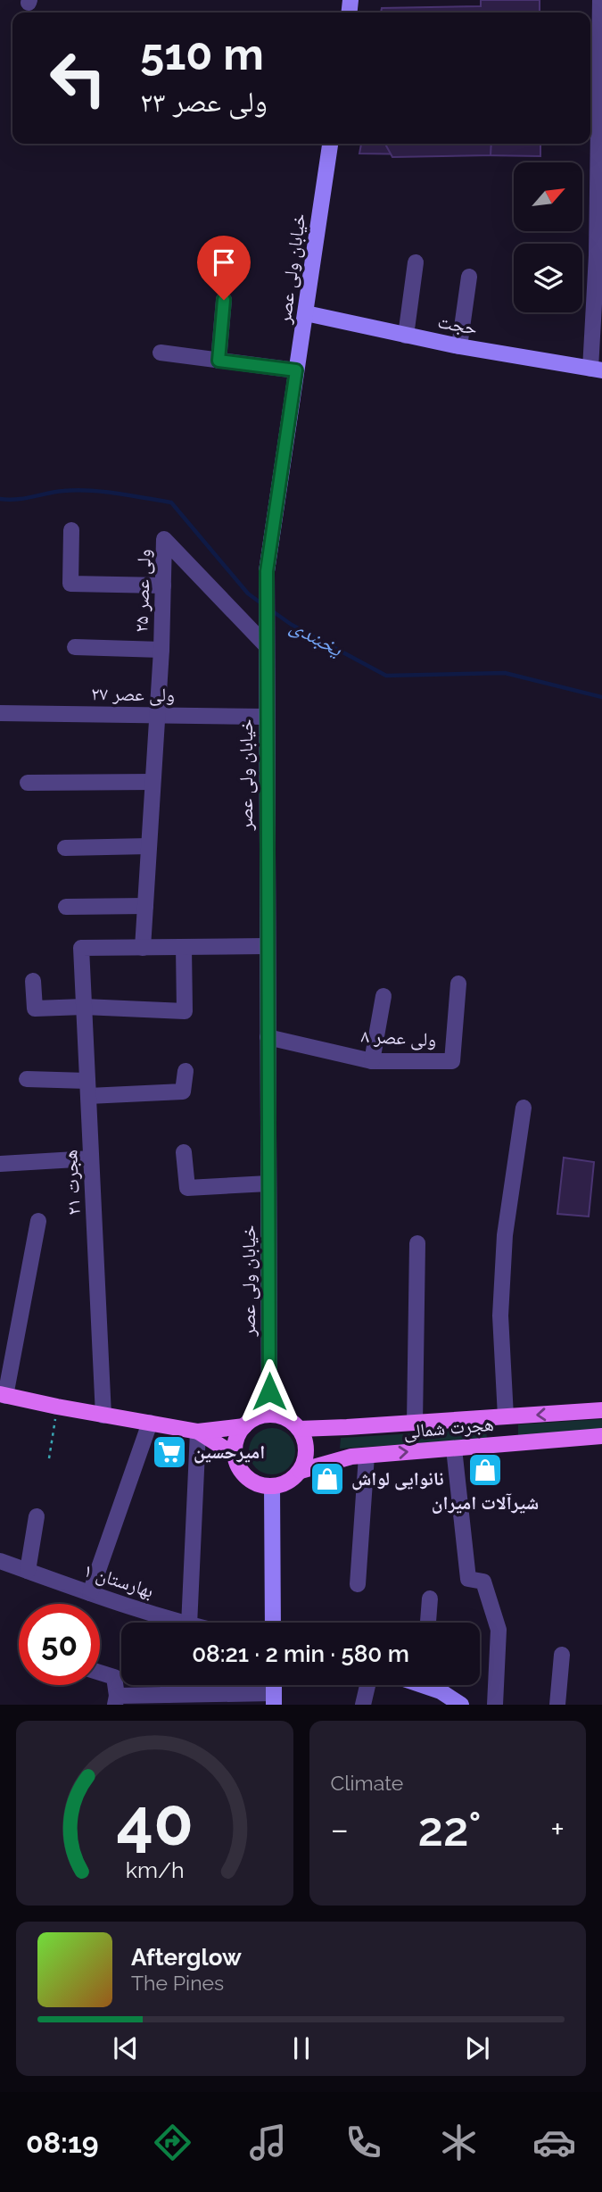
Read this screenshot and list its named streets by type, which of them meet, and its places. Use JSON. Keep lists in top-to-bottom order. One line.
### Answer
{"streets":{"main road":["خیابان ولی عصر","حجت","هجرت شمالی"],"street":["ولی عصر ۲۵","ولی عصر ۲۷","ولی عصر ۸","هجرت ۲۱","بهارستان ۱"]},"crossings":[["خیابان ولی عصر","حجت"],["خیابان ولی عصر","ولی عصر ۲۵"],["خیابان ولی عصر","ولی عصر ۲۷"],["خیابان ولی عصر","ولی عصر ۸"],["خیابان ولی عصر","هجرت شمالی"],["ولی عصر ۲۵","ولی عصر ۲۷"],["ولی عصر ۲۵","هجرت ۲۱"]],"water":["یخبندی"],"places":{"supermarket":["امیرحسین"],"shop":["شیرآلات امیران","نانوایی لواش"]},"north":"top right","page":{"turn":["510 m","ولی عصر ۲۳"],"limit":"50","trip":"08:21 · 2 min · 580 m","tile":"Climate","heat":["−","22°","+"],"song":["Afterglow","The Pines"],"tabs":"08:19","gauge":["40","km/h"]}}
